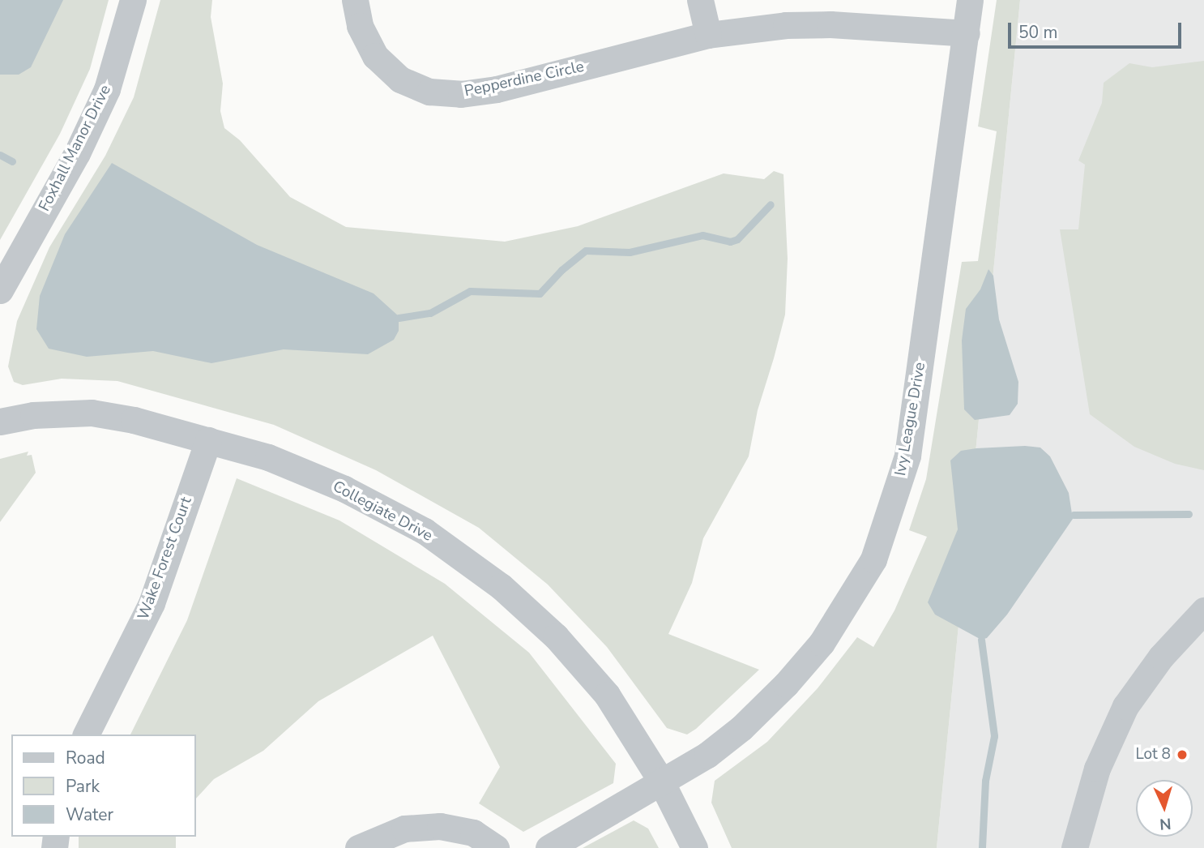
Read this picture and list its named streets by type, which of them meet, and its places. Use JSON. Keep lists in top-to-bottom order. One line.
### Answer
{"streets":{"street":["Pepperdine Circle","Foxhall Manor Drive","Ivy League Drive","Collegiate Drive","Wake Forest Court"]},"crossings":[["Pepperdine Circle","Ivy League Drive"],["Ivy League Drive","Collegiate Drive"],["Collegiate Drive","Wake Forest Court"]],"places":["Lot 8"],"legend":["Road","Park","Water"],"scale_bar":"50 m","north":"bottom"}
